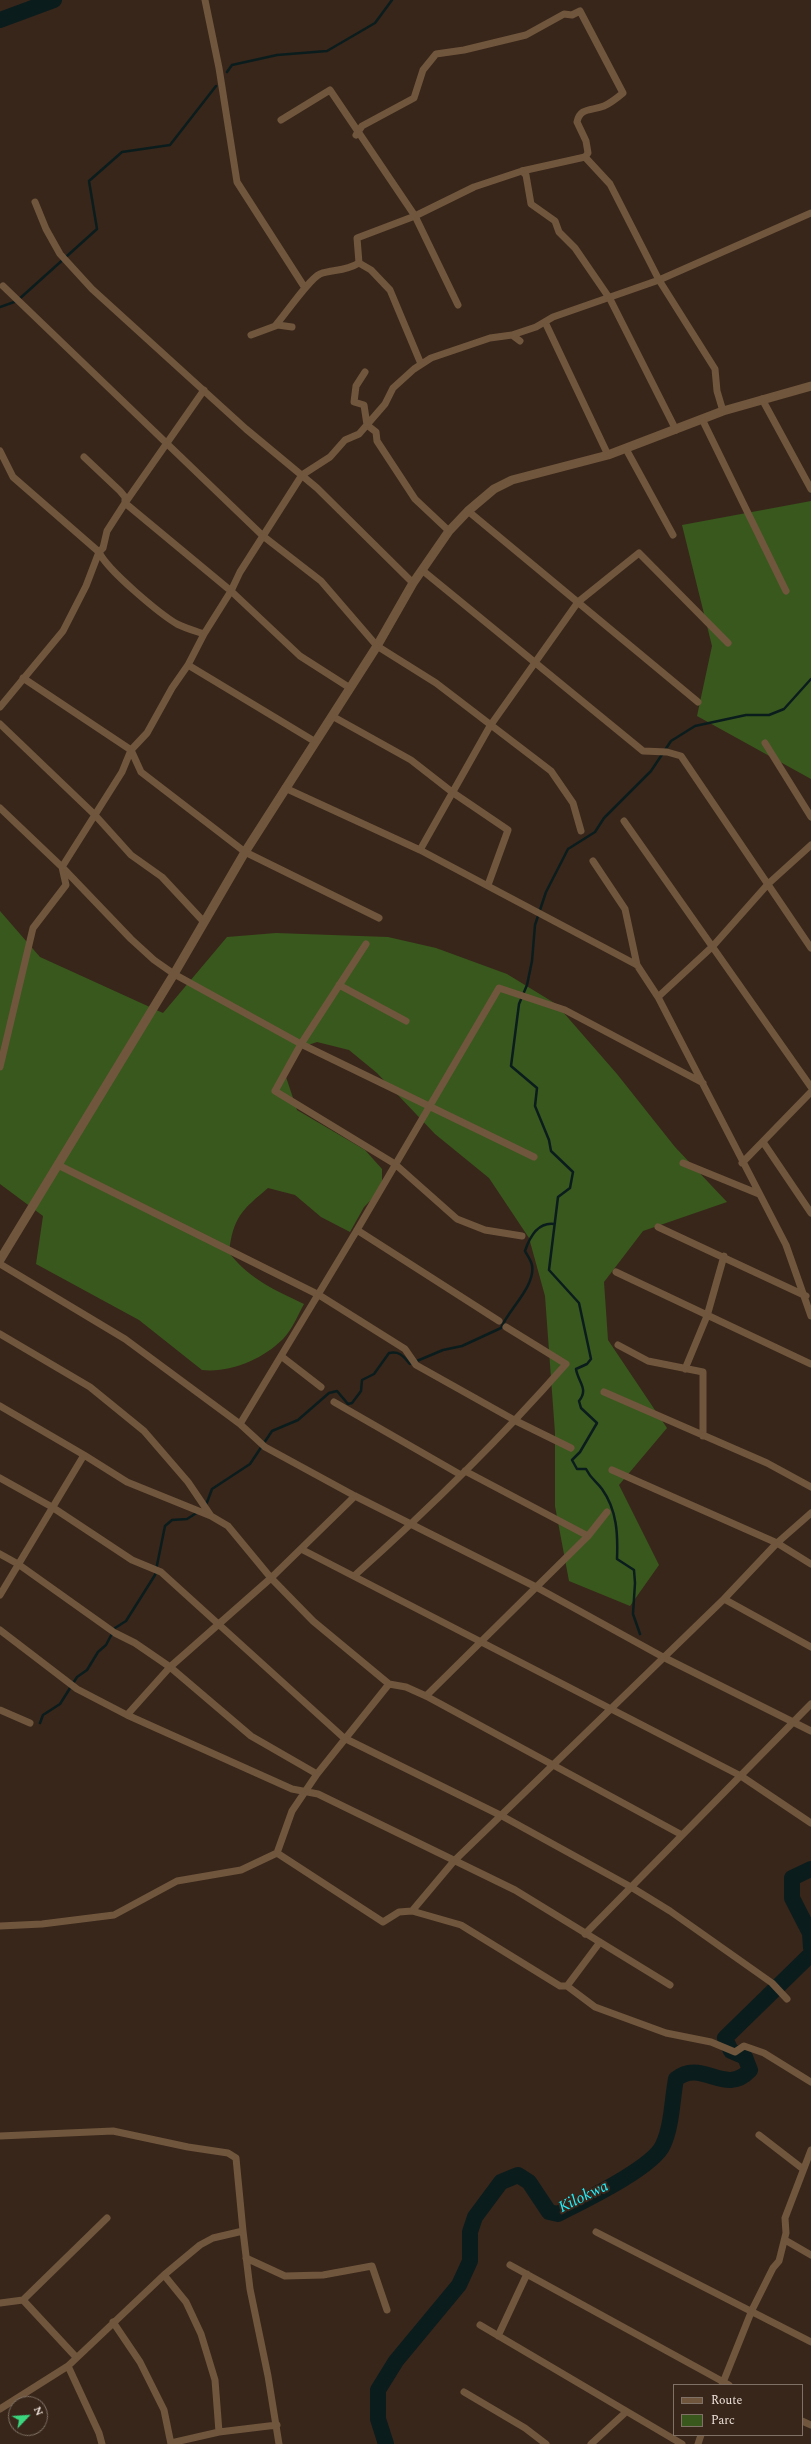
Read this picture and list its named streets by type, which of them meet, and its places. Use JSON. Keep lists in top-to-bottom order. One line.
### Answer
{"water":["Kilokwa"],"legend":["Route","Parc"],"north":"top right"}
